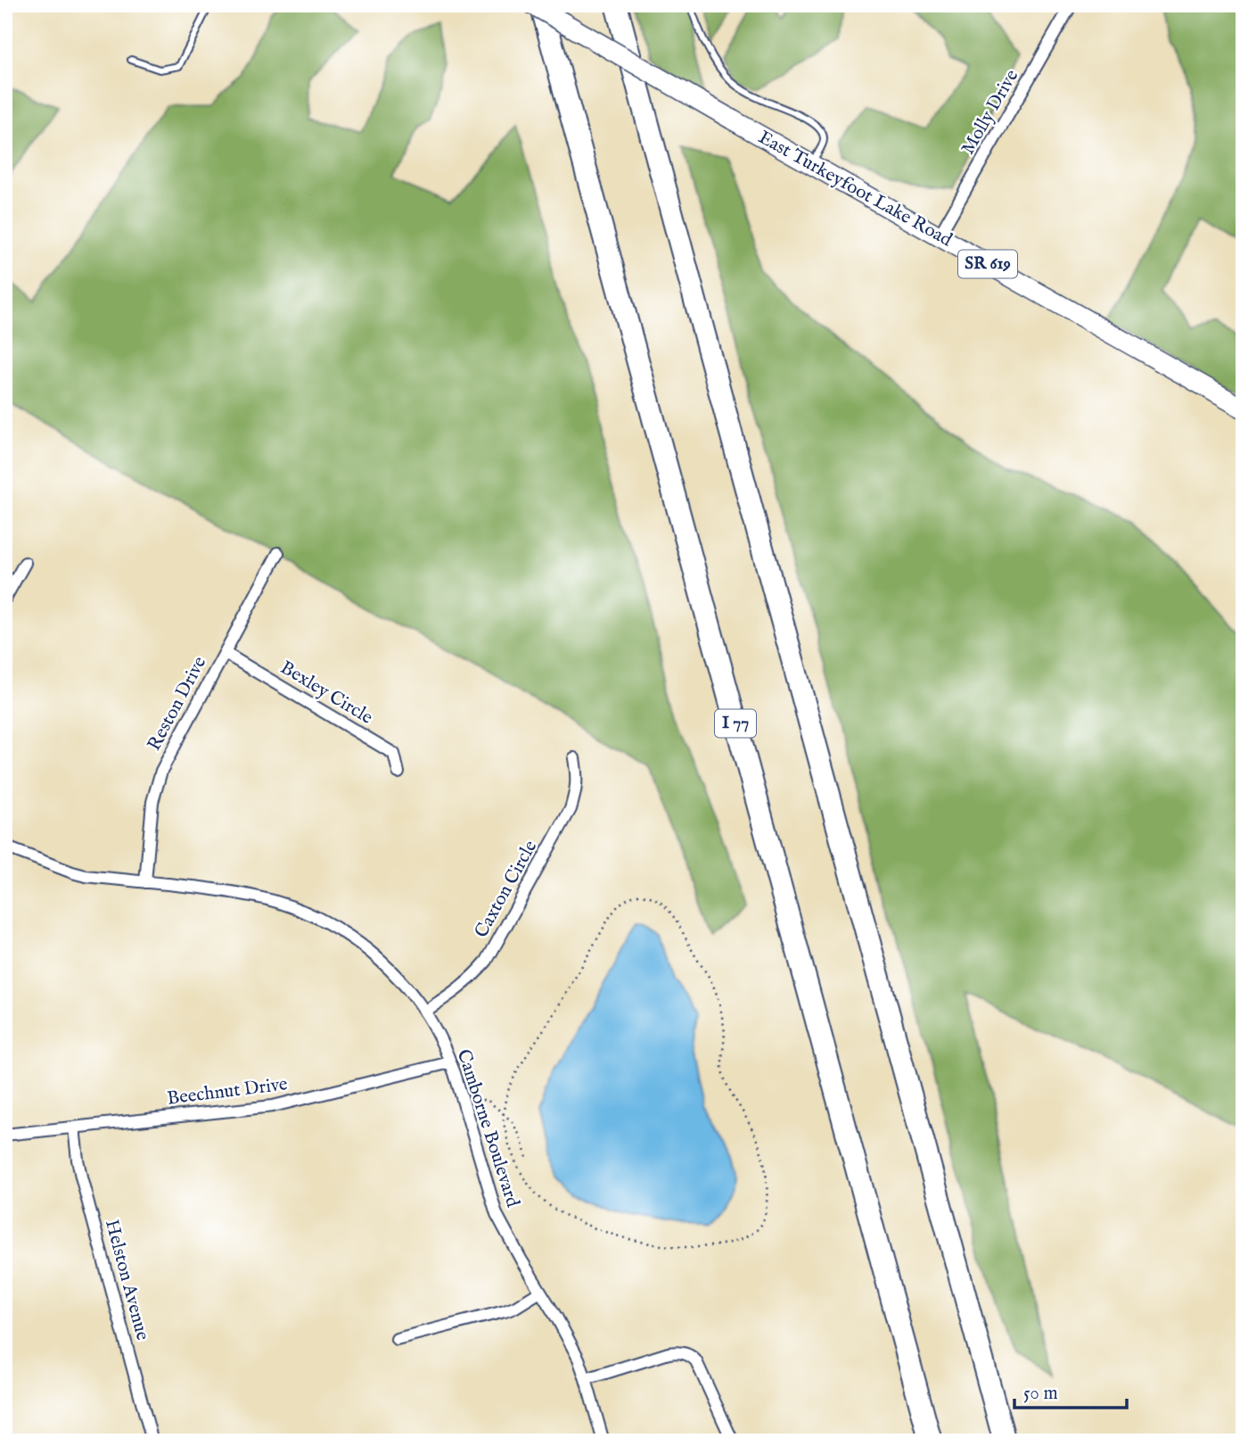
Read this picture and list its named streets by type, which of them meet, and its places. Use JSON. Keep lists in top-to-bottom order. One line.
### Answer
{"streets":{"highway":["I 77"],"main road":["East Turkeyfoot Lake Road","SR 619"],"street":["Molly Drive","Bexley Circle","Reston Drive","Caxton Circle","Beechnut Drive","Camborne Boulevard","Helston Avenue"]},"crossings":[["Molly Drive","East Turkeyfoot Lake Road"],["Bexley Circle","Reston Drive"],["Reston Drive","Camborne Boulevard"],["Caxton Circle","Camborne Boulevard"],["Beechnut Drive","Camborne Boulevard"],["Beechnut Drive","Helston Avenue"]],"scale_bar":"50 m"}
